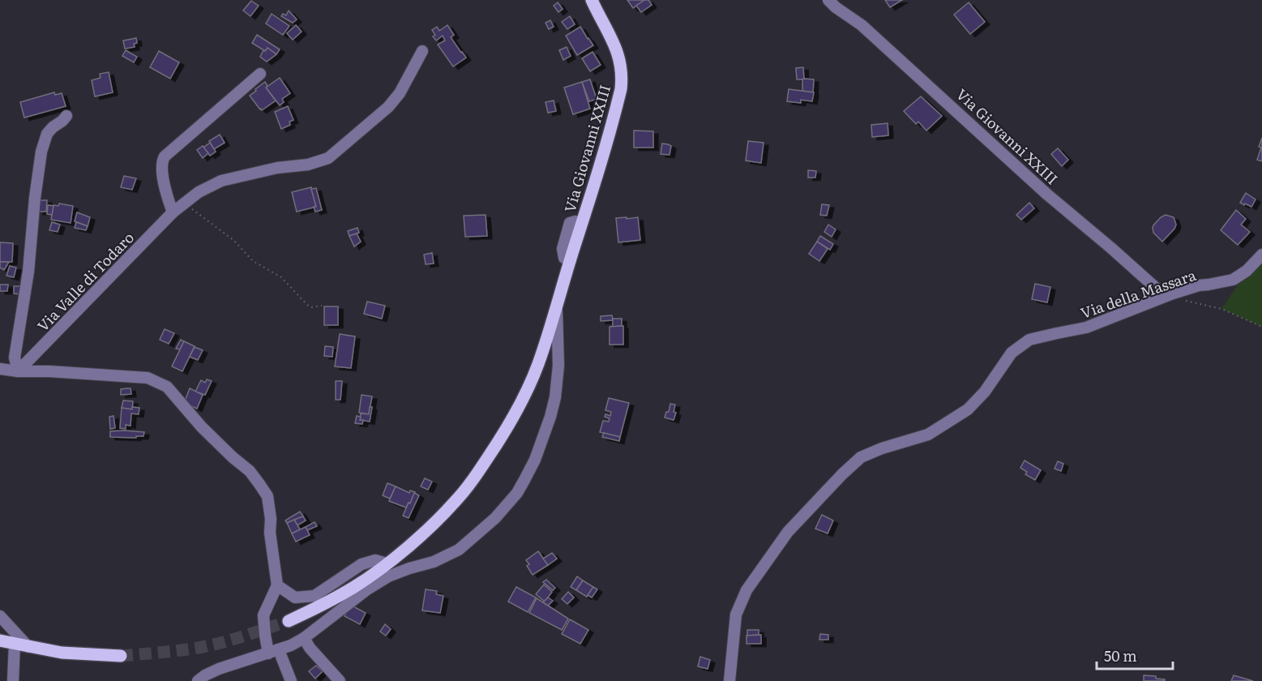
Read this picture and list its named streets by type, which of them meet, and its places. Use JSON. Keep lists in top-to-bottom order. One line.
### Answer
{"streets":{"main road":["Via Giovanni XXIII"],"street":["Via Valle di Todaro","Via della Massara"]},"crossings":[["Via Giovanni XXIII","Via della Massara"]],"scale_bar":"50 m"}
